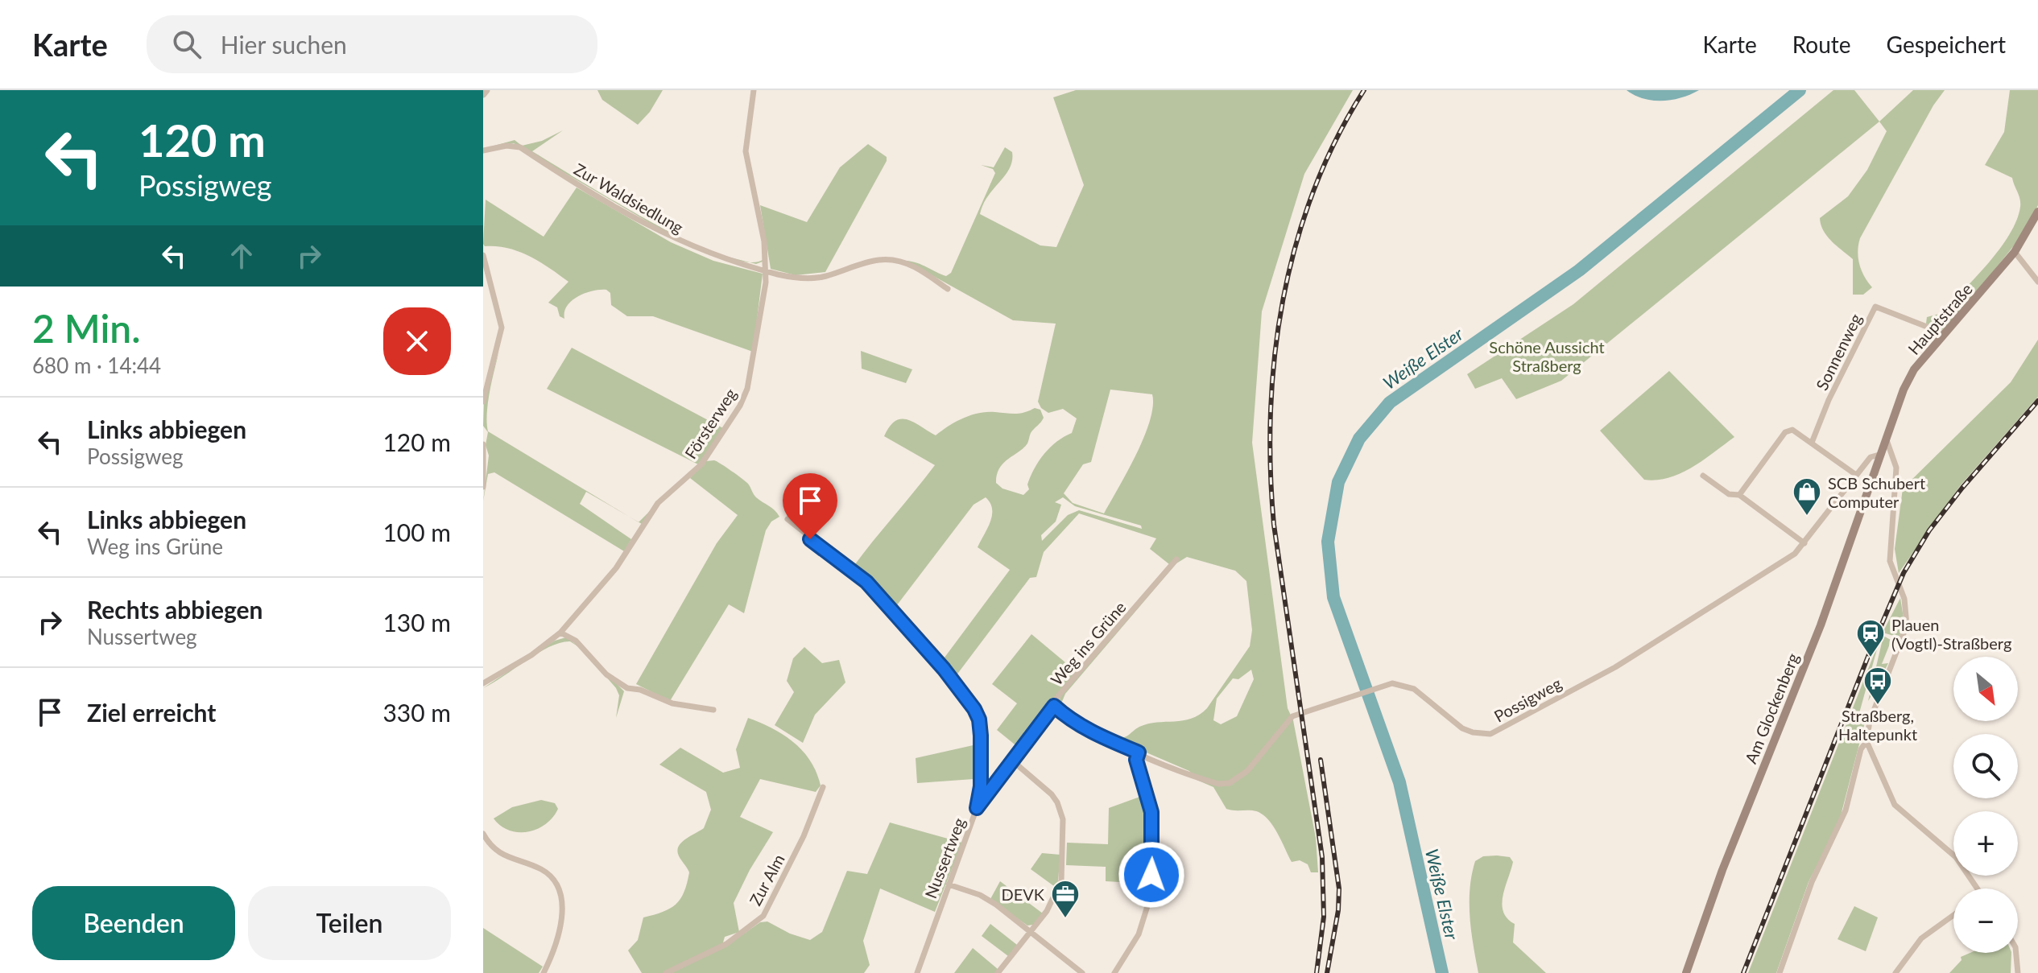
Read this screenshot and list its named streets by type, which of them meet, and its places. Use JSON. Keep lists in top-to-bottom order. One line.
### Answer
{"streets":{"main road":["Hauptstraße","Am Glockenberg"],"street":["Zur Waldsiedlung","Sonnenweg","Försterweg","Weg ins Grüne","Possigweg","Nussertweg","Zur Alm"]},"crossings":[["Zur Waldsiedlung","Försterweg"],["Hauptstraße","Sonnenweg"],["Hauptstraße","Possigweg"],["Hauptstraße","Am Glockenberg"],["Weg ins Grüne","Possigweg"],["Weg ins Grüne","Nussertweg"],["Possigweg","Am Glockenberg"]],"water":["Weiße Elster"],"parks":["Schöne Aussicht Straßberg"],"places":{"shop":["SCB Schubert Computer"],"station":["Plauen (Vogtl)-Straßberg"],"bus stop":["Straßberg, Haltepunkt"],"office":["DEVK"]},"north":"bottom right","page":{"header":"Karte","search":"Hier suchen","nav":["Karte","Route","Gespeichert"],"turn":["120 m","Possigweg"],"heading":["2 Min.","680 m · 14:44"],"list":[{"name":"Links abbiegen","note":"Possigweg","value":"120 m"},{"name":"Links abbiegen","note":"Weg ins Grüne","value":"100 m"},{"name":"Rechts abbiegen","note":"Nussertweg","value":"130 m"},{"name":"Ziel erreicht","value":"330 m"}],"map_buttons":["+","−"],"buttons":["Beenden","Teilen"]}}
